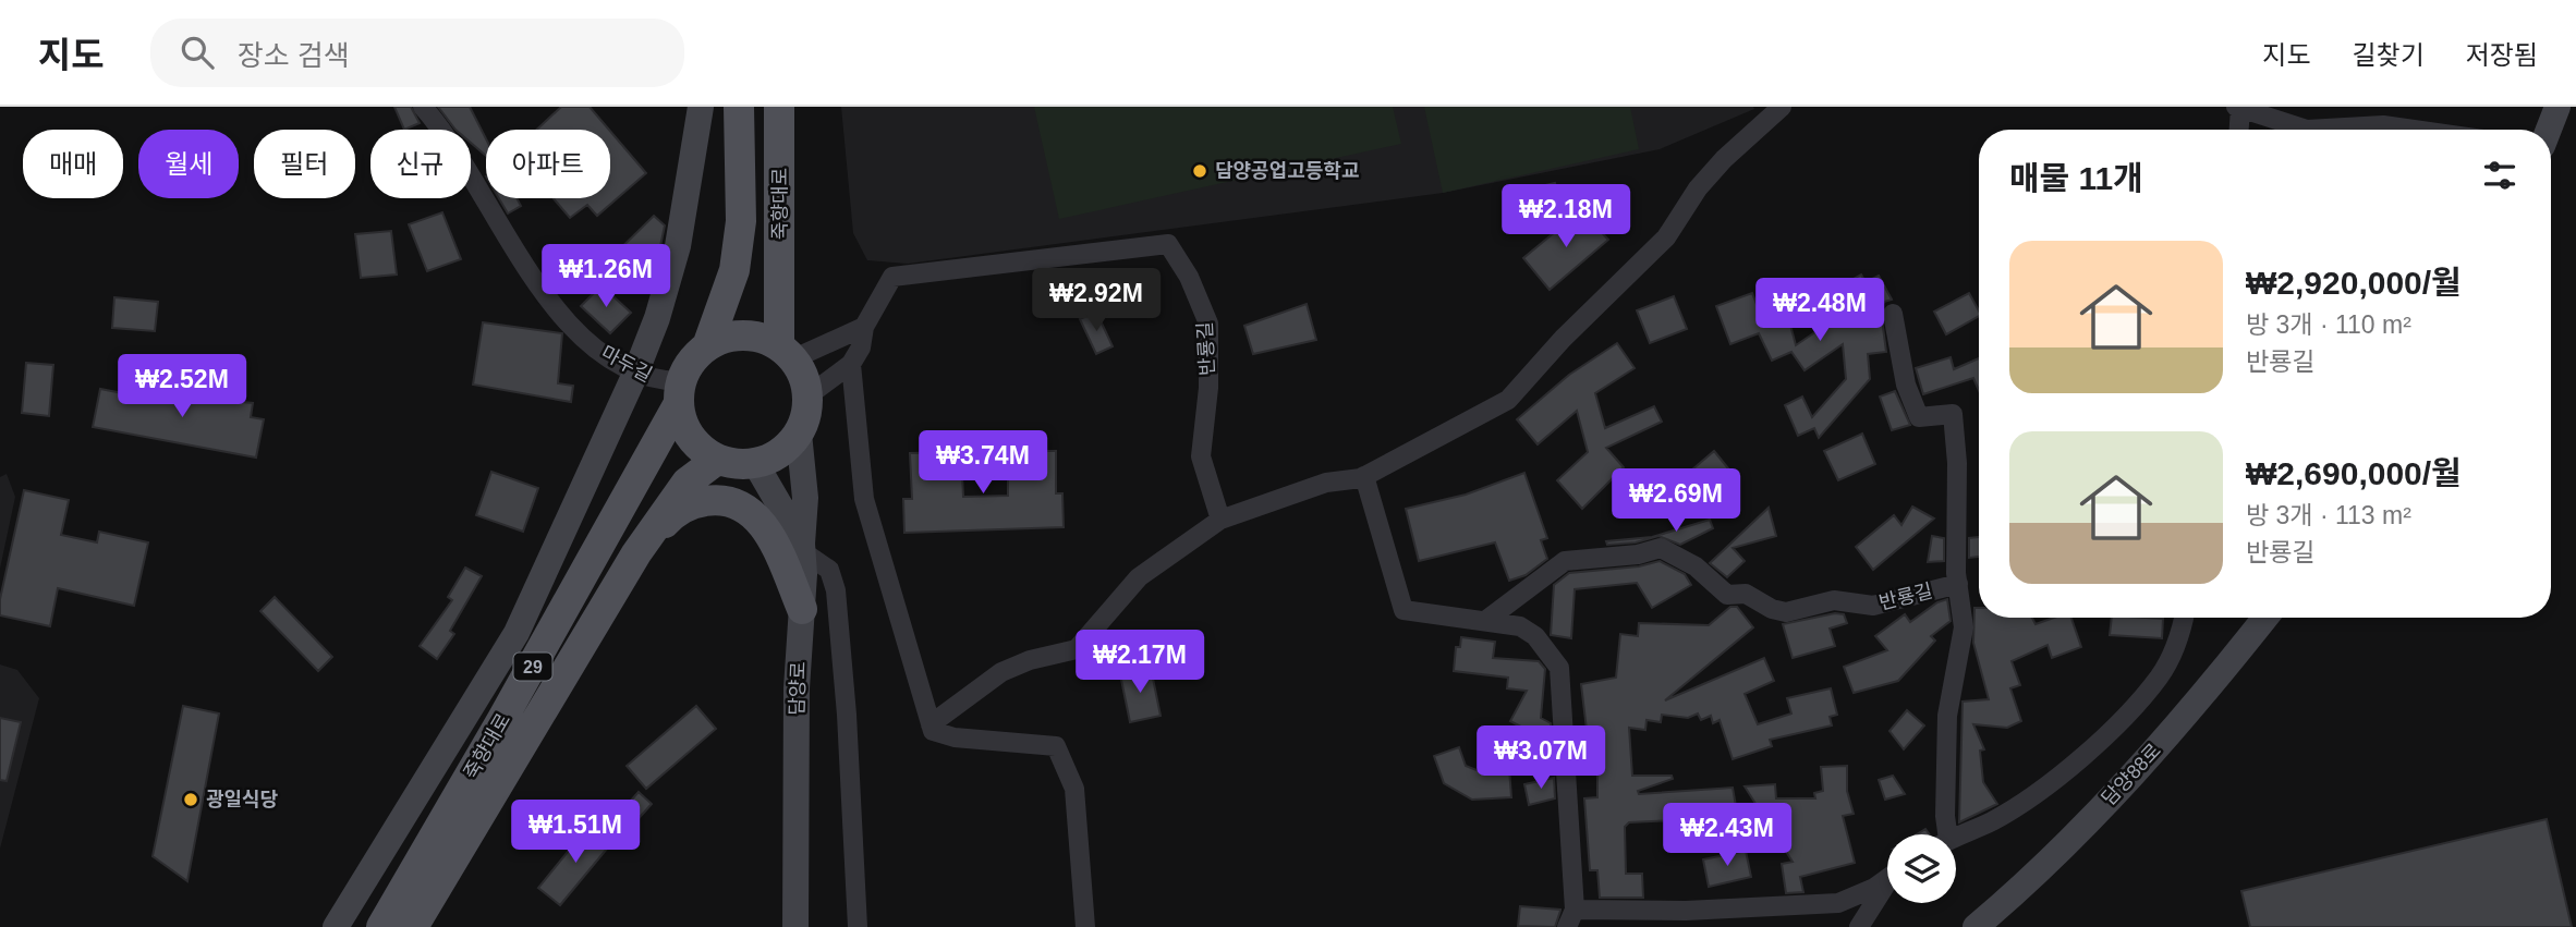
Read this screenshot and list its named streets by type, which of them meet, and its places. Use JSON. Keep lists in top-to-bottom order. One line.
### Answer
{"streets":{"main road":["죽향대로","29","담양로","담양88로"],"street":["반룡길","마두길"]},"crossings":[["죽향대로","마두길"],["죽향대로","담양로"],["마두길","담양로"]],"places":["담양공업고등학교","광일식당"],"page":{"header":"지도","search":"장소 검색","nav":["지도","길찾기","저장됨"],"chip":["매매","월세","필터","신규","아파트"],"heading":"매물 11개","price":["₩2.18M","₩1.26M","₩2.92M","₩2.48M","₩2.52M","₩3.74M","₩2.69M","₩2.17M","₩3.07M","₩1.51M","₩2.43M"],"list":[{"name":"₩2,920,000/월","note":"방 3개 · 110 m² · 반룡길"},{"name":"₩2,690,000/월","note":"방 3개 · 113 m² · 반룡길"}]}}
